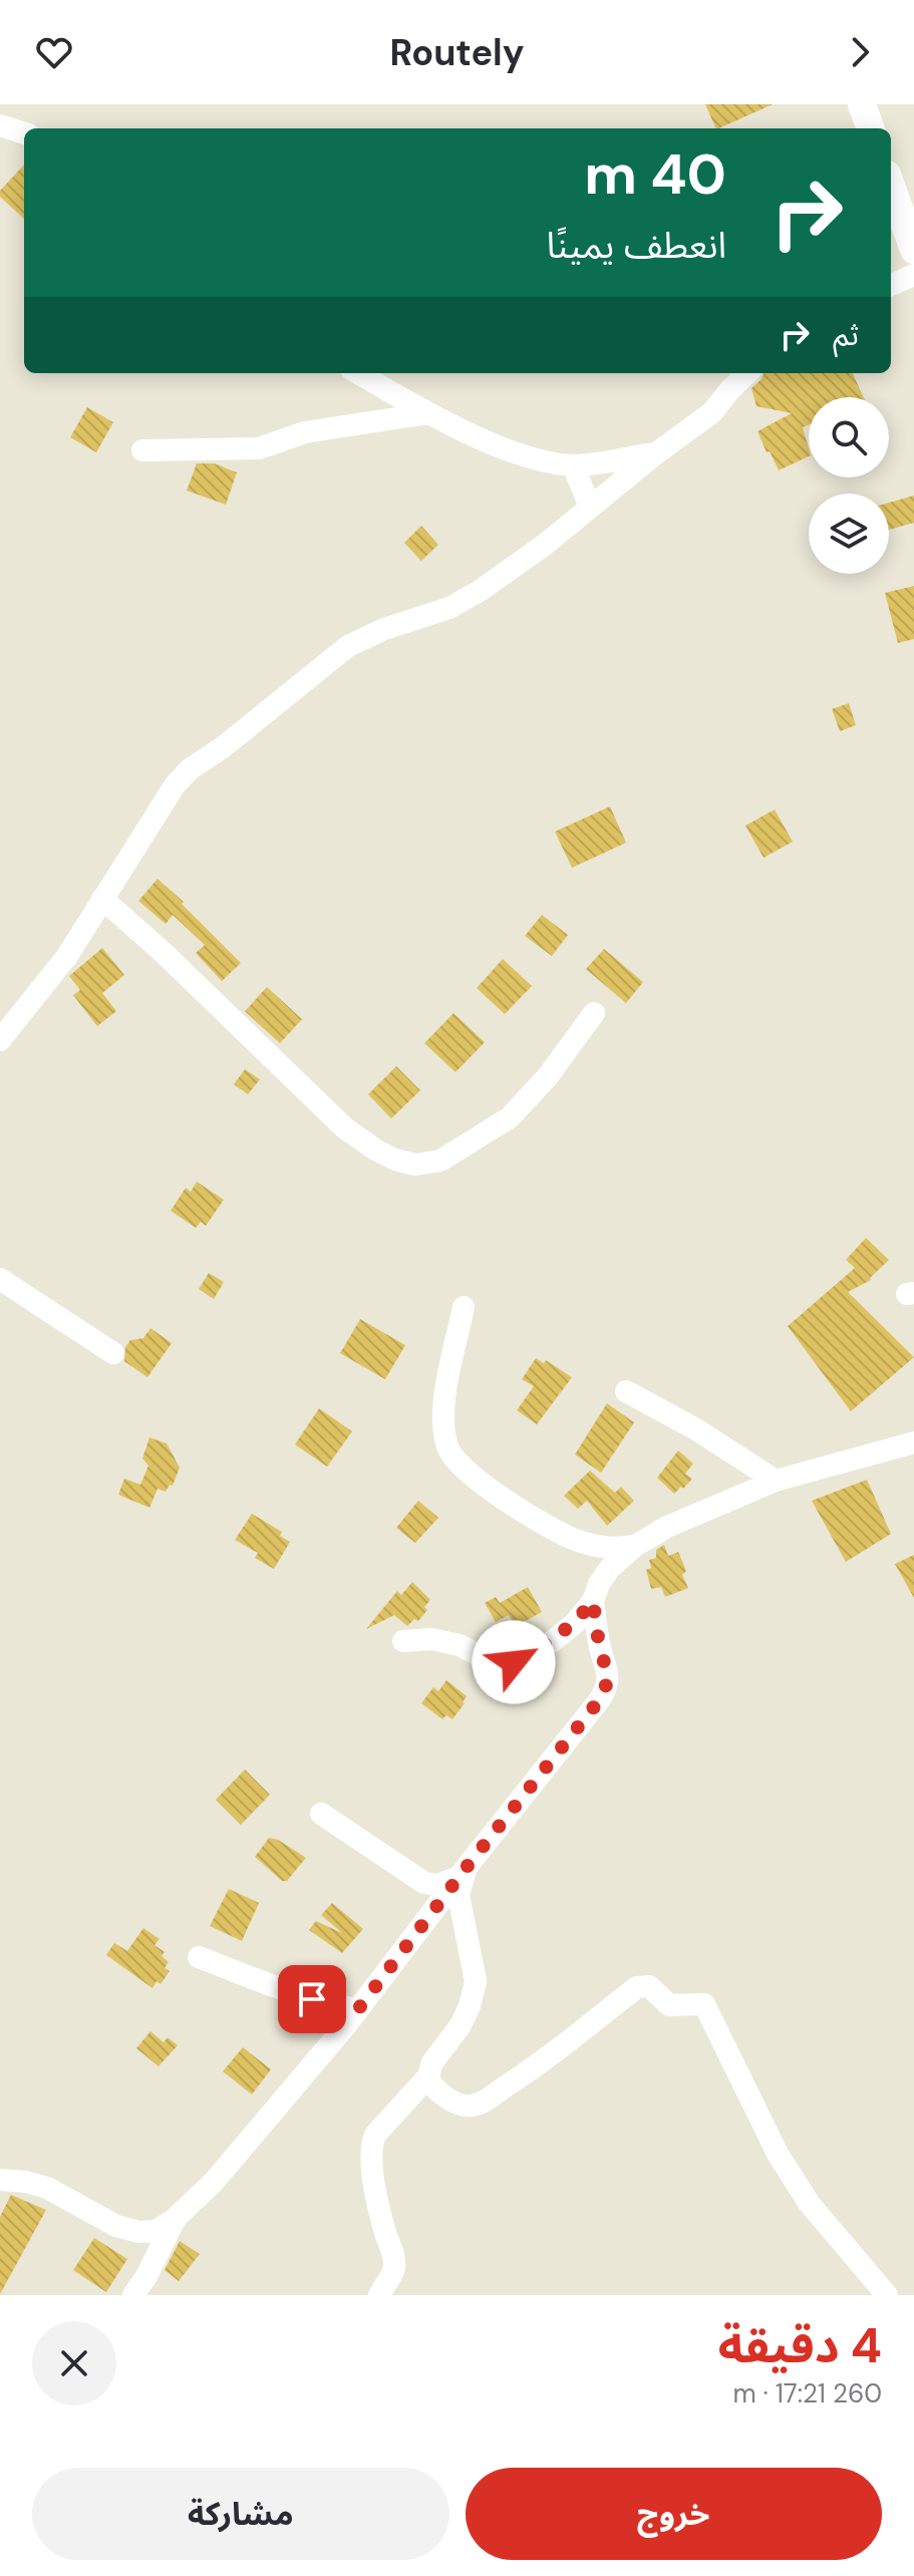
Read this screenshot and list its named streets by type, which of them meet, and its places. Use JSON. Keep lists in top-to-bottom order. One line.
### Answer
{"page":{"header":"Routely","turn":["40 m","انعطف يمينًا"],"then":"ثم","heading":["4 دقيقة","260 m · 17:21"],"buttons":["خروج","مشاركة"]}}
